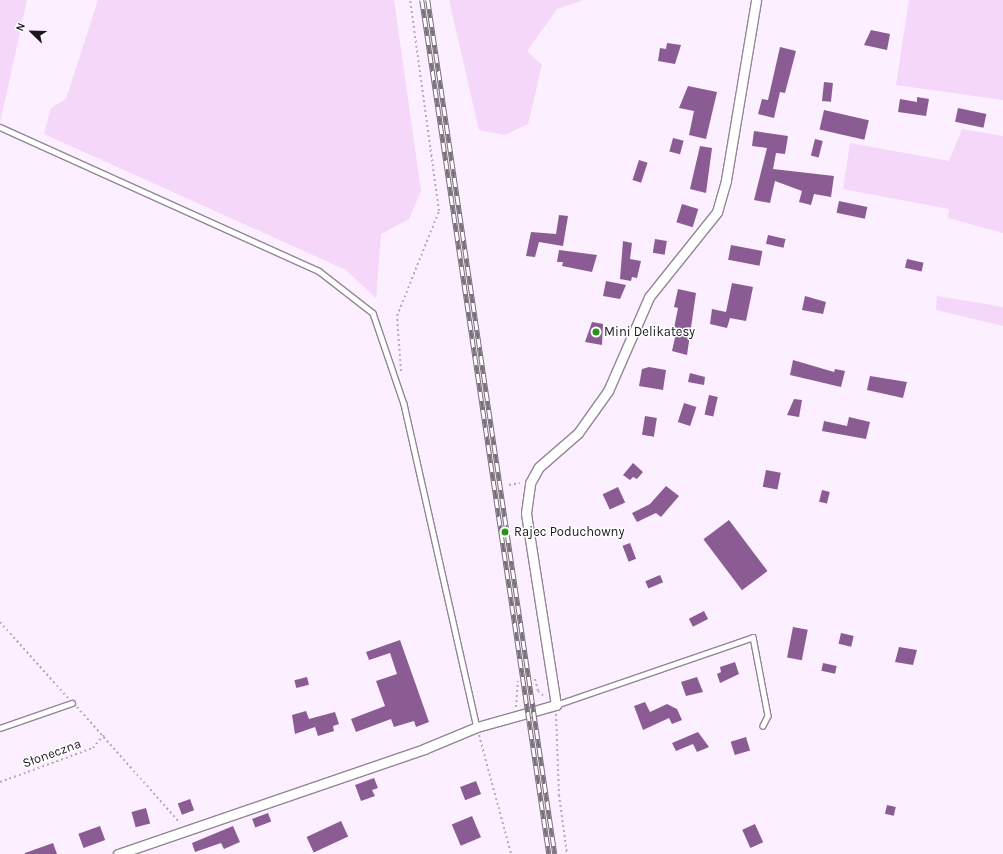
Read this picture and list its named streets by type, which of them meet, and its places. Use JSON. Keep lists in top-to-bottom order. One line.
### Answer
{"streets":{"path":["Słoneczna"]},"places":["Mini Delikatesy","Rajec Poduchowny"],"north":"top left"}
